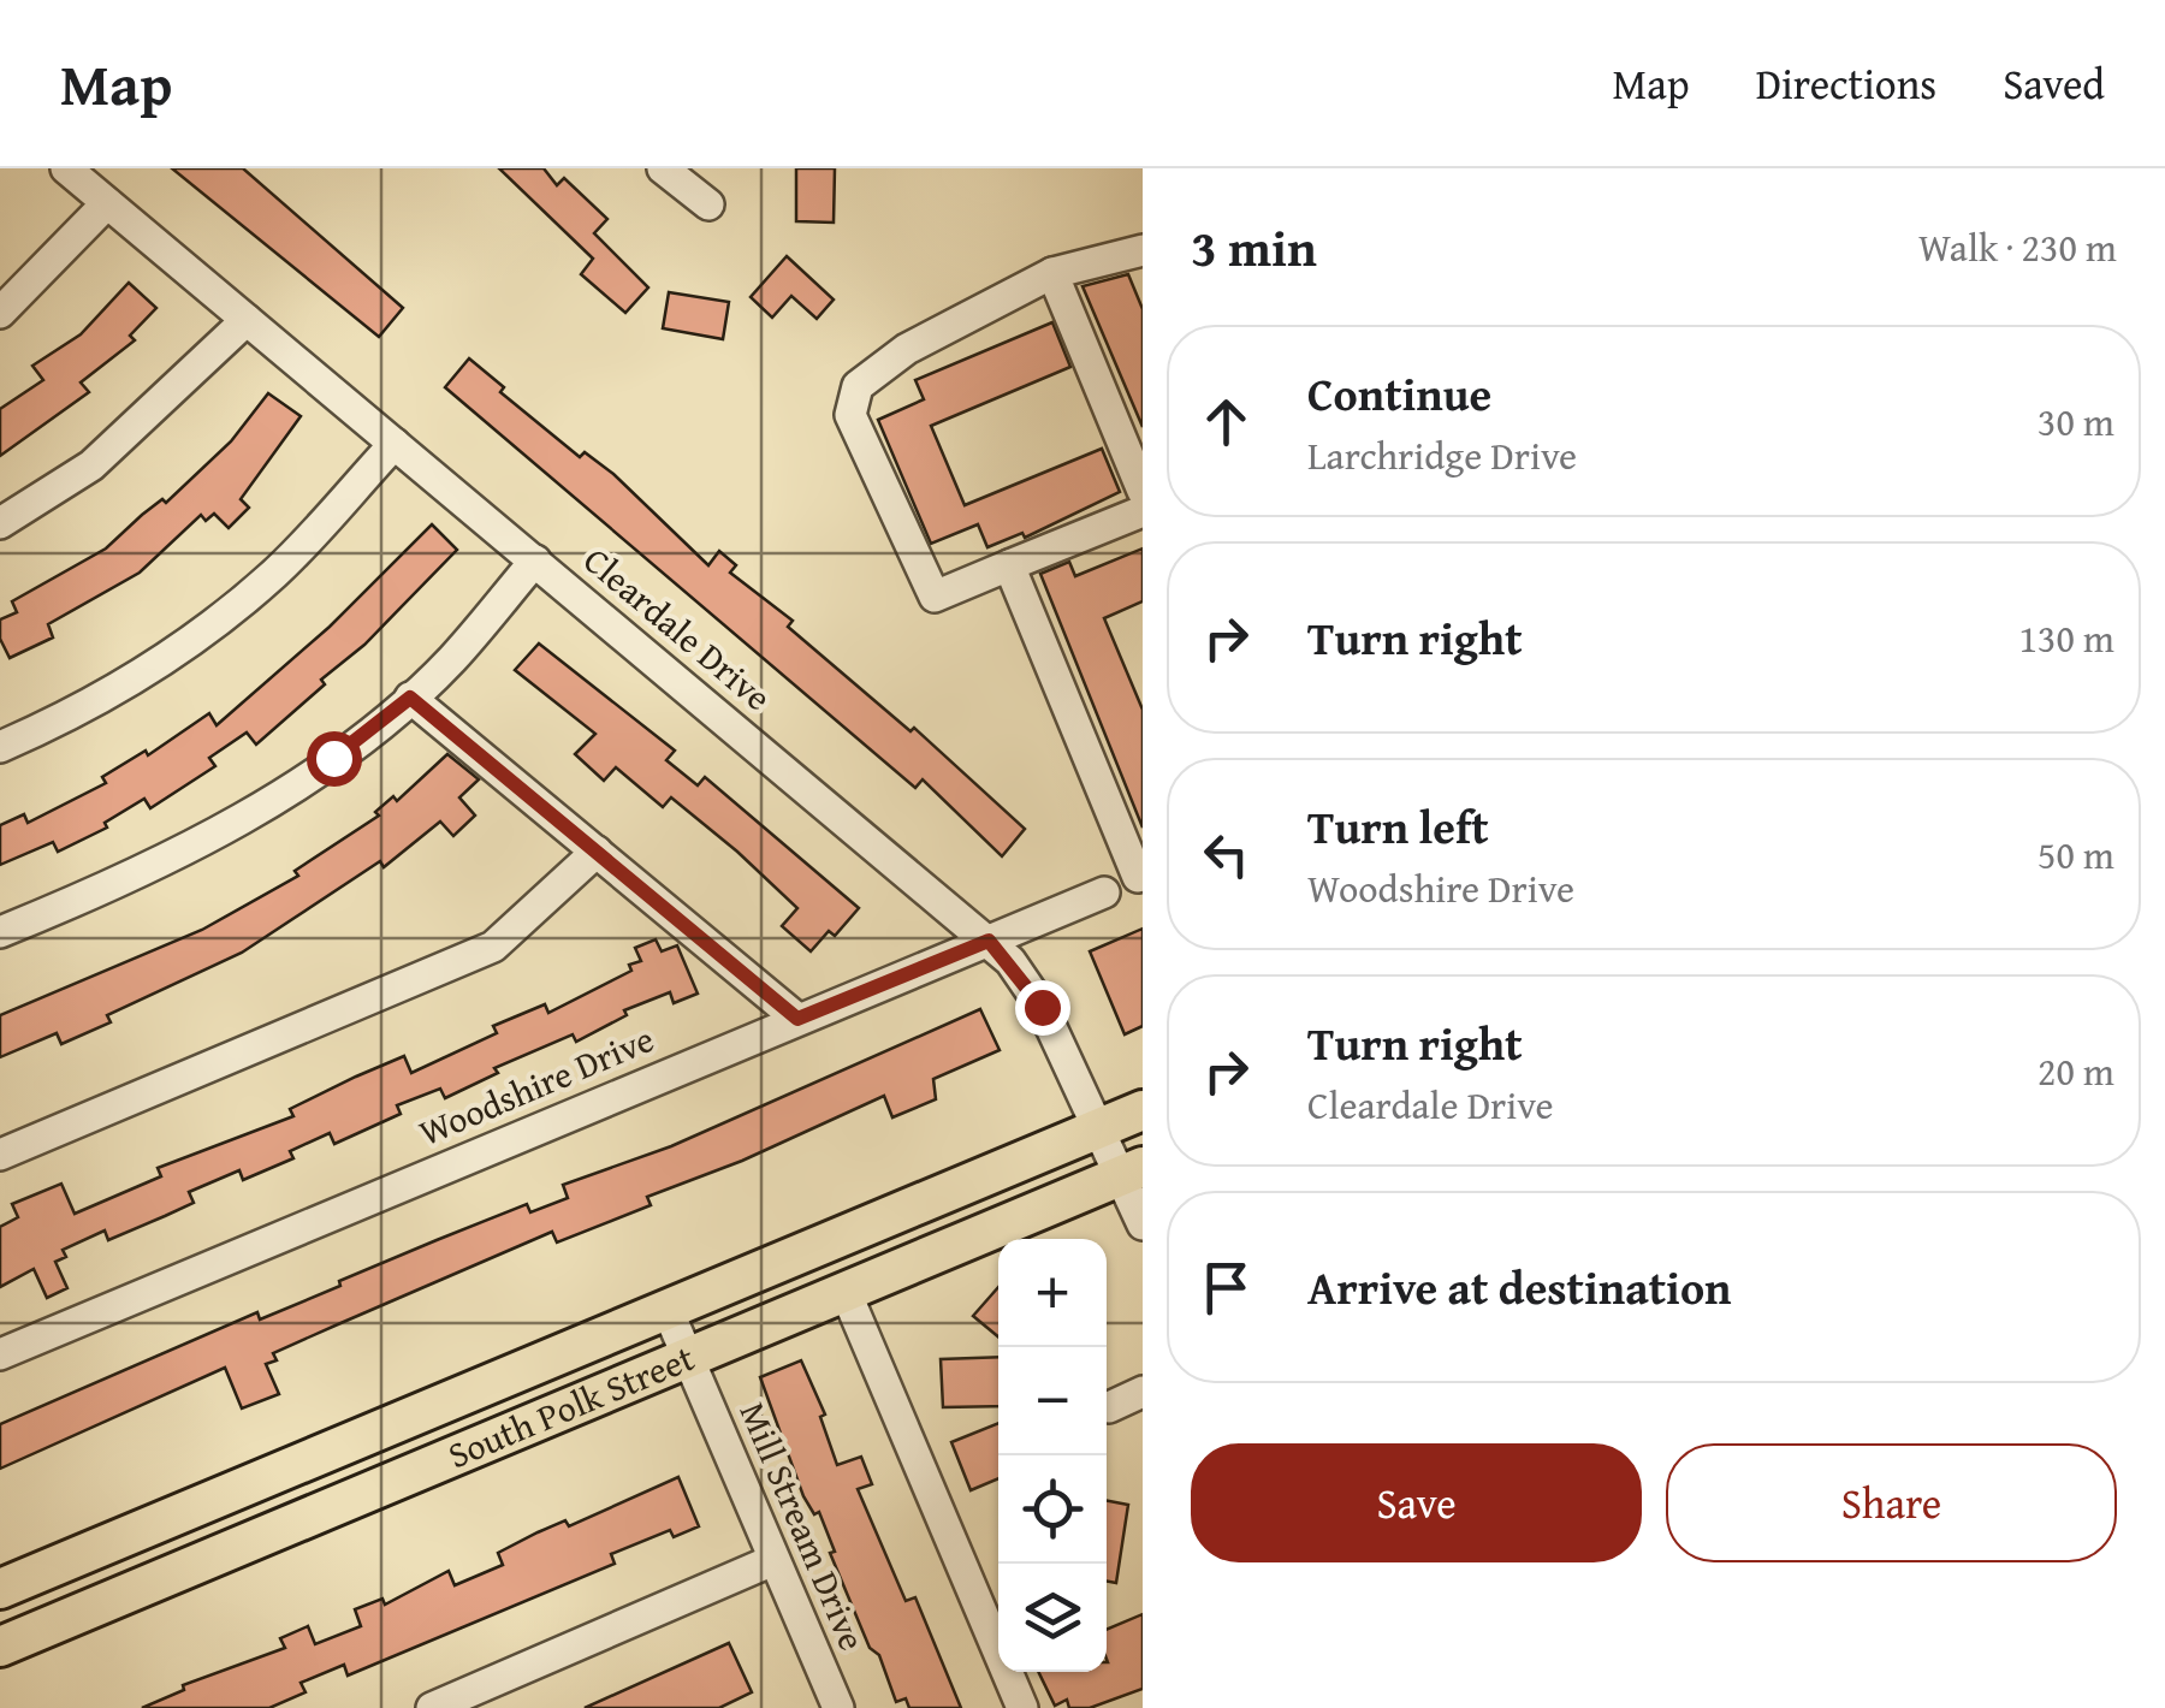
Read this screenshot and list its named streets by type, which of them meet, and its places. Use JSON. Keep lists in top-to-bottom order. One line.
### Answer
{"streets":{"main road":["South Polk Street"],"street":["Cleardale Drive","Woodshire Drive","Mill Stream Drive"]},"crossings":[["Cleardale Drive","Woodshire Drive"],["Cleardale Drive","South Polk Street"],["South Polk Street","Mill Stream Drive"]],"page":{"header":"Map","nav":["Map","Directions","Saved"],"heading":["3 min","Walk · 230 m"],"list":[["Continue","Larchridge Drive","30 m"],["Turn right","130 m"],["Turn left","Woodshire Drive","50 m"],["Turn right","Cleardale Drive","20 m"],"Arrive at destination"],"map_buttons":["+","−"],"buttons":["Save","Share"]}}
